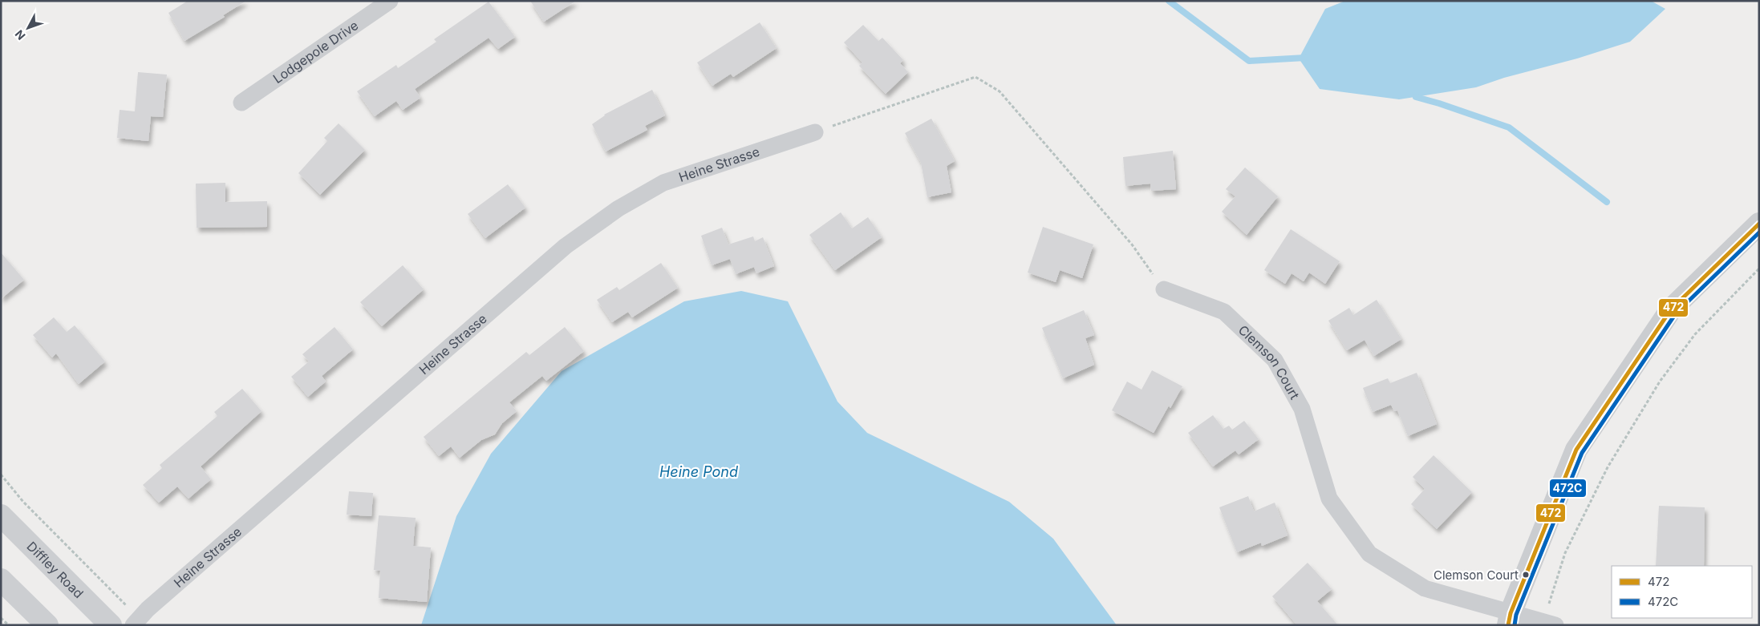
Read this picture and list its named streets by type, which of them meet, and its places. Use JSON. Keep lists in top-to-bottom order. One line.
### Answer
{"streets":{"main road":["Diffley Road"],"street":["Lodgepole Drive","Heine Strasse","Clemson Court"]},"water":["Heine Pond"],"places":["Clemson Court"],"lines":["transit line 472","transit line 472C"],"legend":["472","472C"],"north":"bottom left"}
